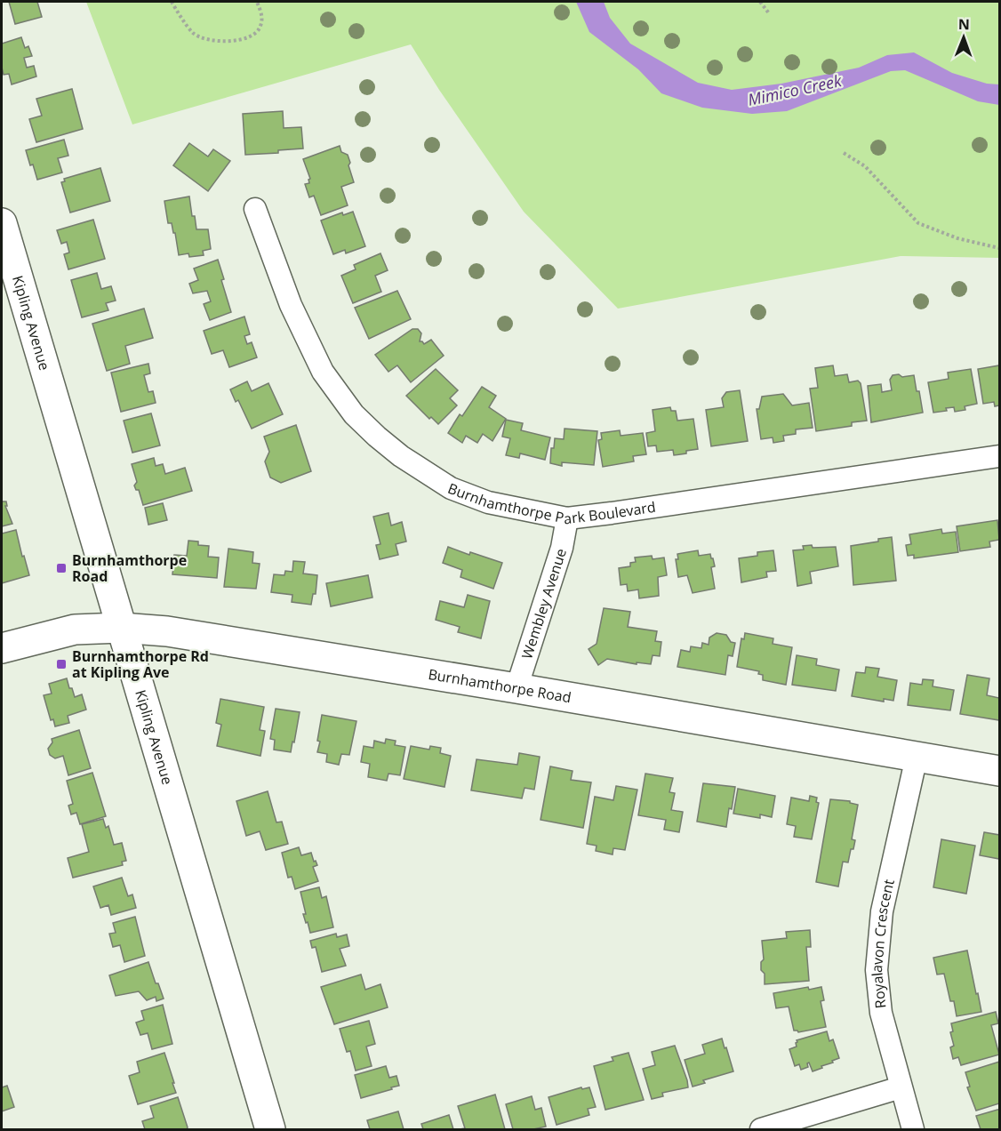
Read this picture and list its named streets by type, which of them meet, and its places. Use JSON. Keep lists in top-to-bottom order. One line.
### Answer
{"streets":{"main road":["Kipling Avenue","Burnhamthorpe Road"],"street":["Burnhamthorpe Park Boulevard","Wembley Avenue","Royalavon Crescent"]},"crossings":[["Kipling Avenue","Burnhamthorpe Road"],["Burnhamthorpe Park Boulevard","Wembley Avenue"],["Wembley Avenue","Burnhamthorpe Road"],["Burnhamthorpe Road","Royalavon Crescent"]],"water":["Mimico Creek"],"places":{"transit":["Burnhamthorpe Road","Burnhamthorpe Rd at Kipling Ave"]},"north":"top"}
